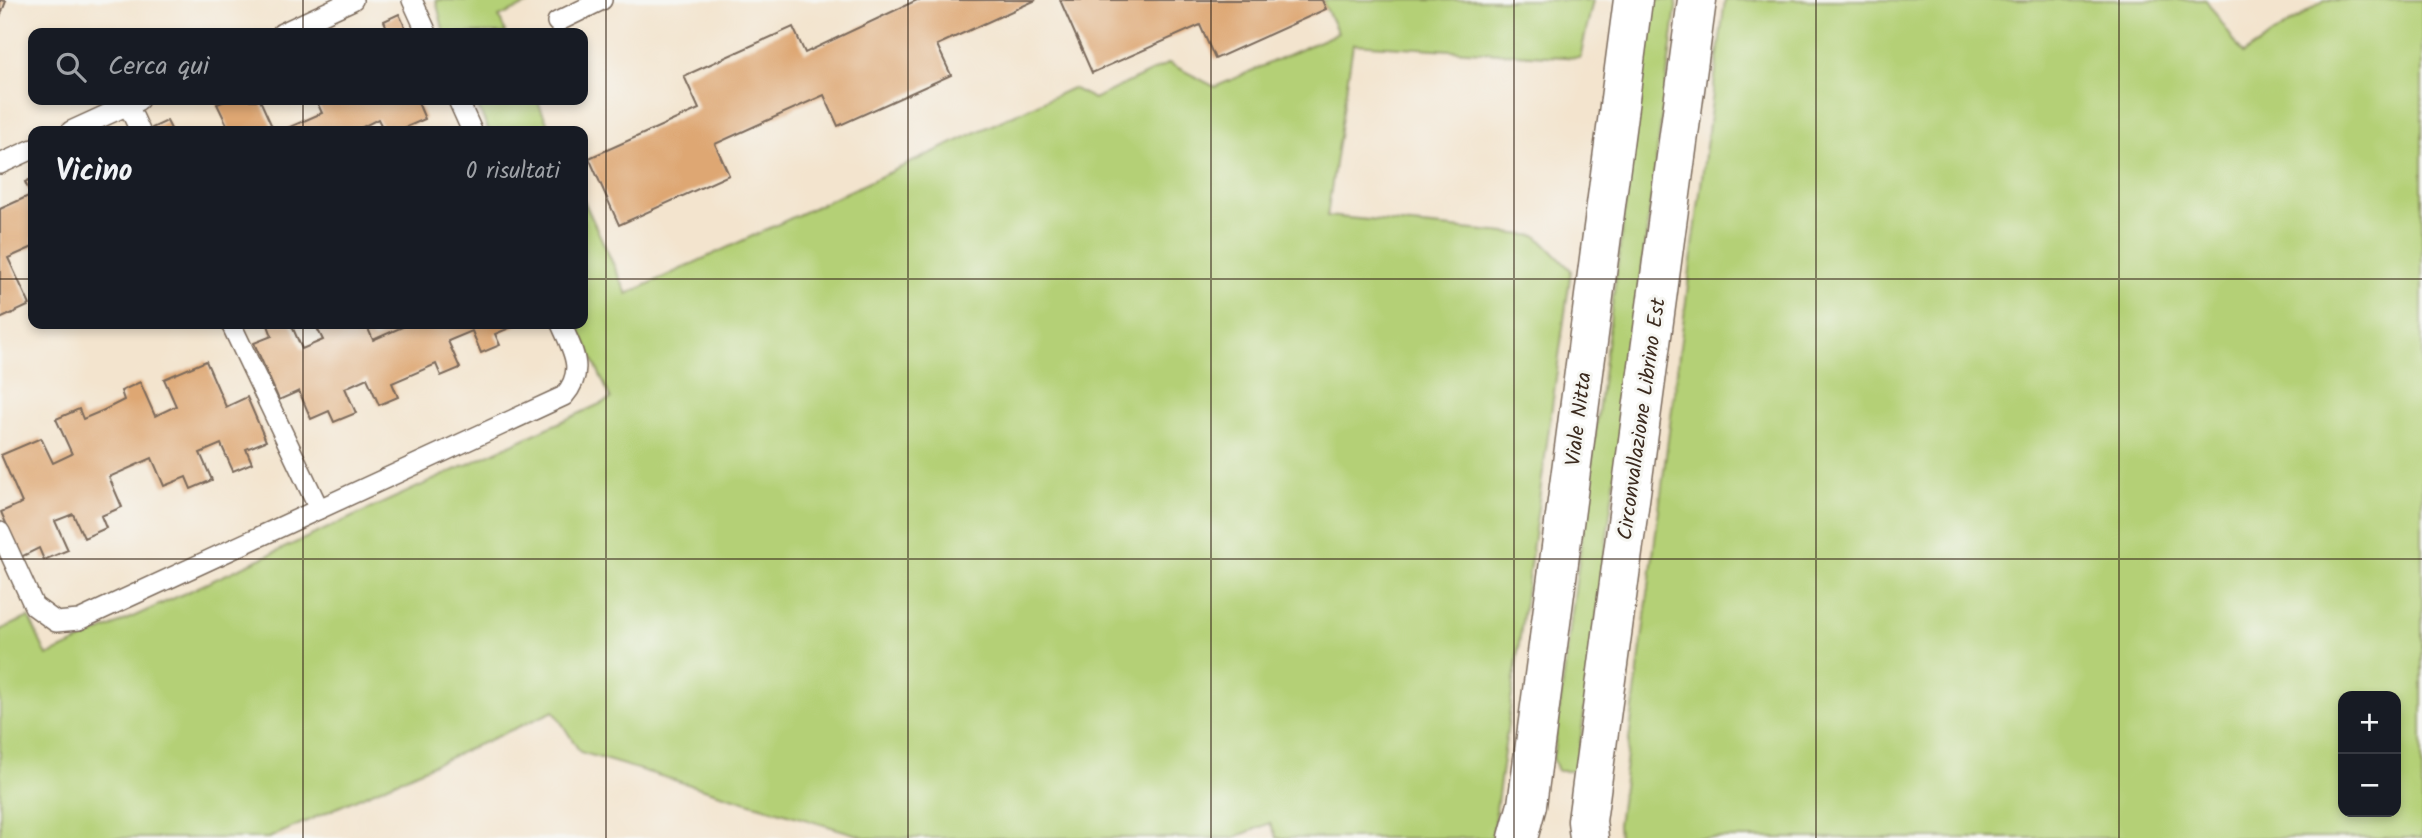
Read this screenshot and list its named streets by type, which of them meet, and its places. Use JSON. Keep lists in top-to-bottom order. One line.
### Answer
{"streets":{"main road":["Viale Nitta","Circonvallazione Librino Est"]},"page":{"search":"Cerca qui","heading":["Vicino","0 risultati"],"map_buttons":["+","−"]}}
